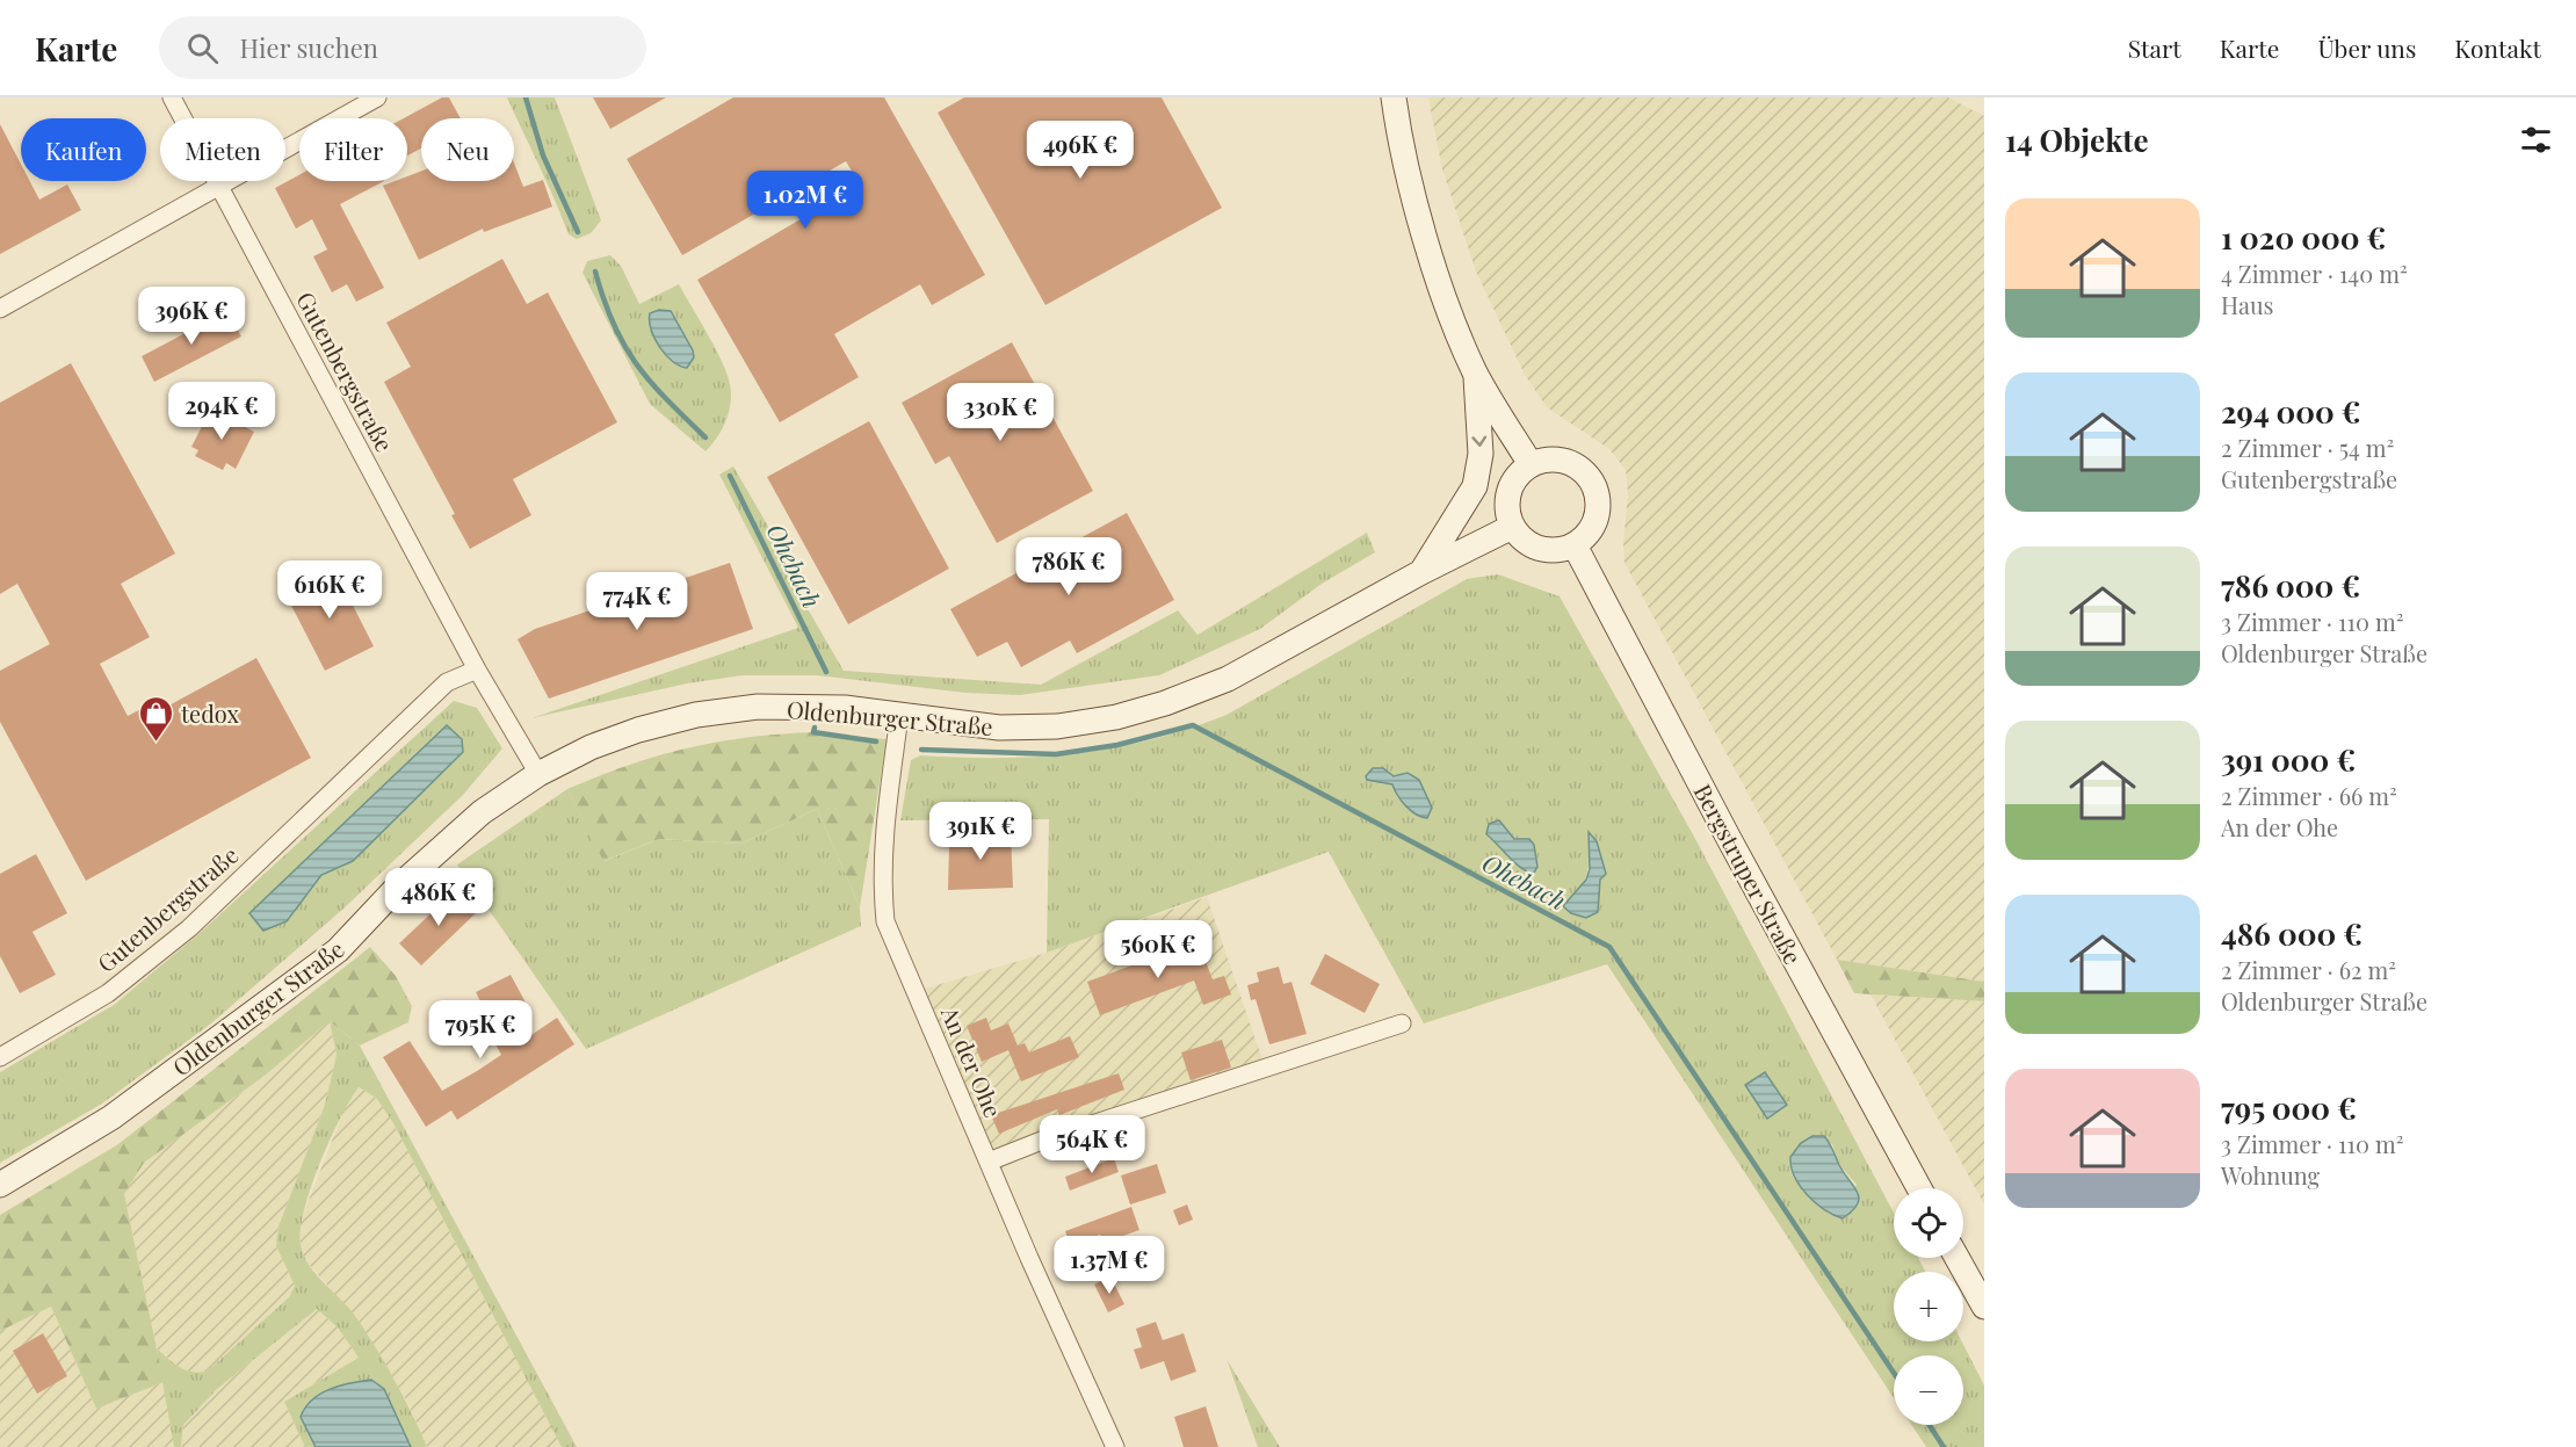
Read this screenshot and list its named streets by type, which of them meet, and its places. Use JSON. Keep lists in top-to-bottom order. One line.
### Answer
{"streets":{"main road":["Oldenburger Straße","Bergstruper Straße"],"street":["Gutenbergstraße","An der Ohe"]},"crossings":[["Gutenbergstraße","Oldenburger Straße"],["Oldenburger Straße","Bergstruper Straße"],["Oldenburger Straße","An der Ohe"]],"water":["Ohebach"],"places":{"shop":["tedox"]},"page":{"header":"Karte","search":"Hier suchen","nav":["Start","Karte","Über uns","Kontakt"],"heading":"14 Objekte","chip":["Kaufen","Mieten","Filter","Neu"],"price":["496K €","1.02M €","396K €","294K €","330K €","786K €","616K €","774K €","391K €","486K €","560K €","795K €","564K €","1.37M €"],"list":[{"name":"1 020 000 €","note":"4 Zimmer · 140 m² · Haus"},{"name":"294 000 €","note":"2 Zimmer · 54 m² · Gutenbergstraße"},{"name":"786 000 €","note":"3 Zimmer · 110 m² · Oldenburger Straße"},{"name":"391 000 €","note":"2 Zimmer · 66 m² · An der Ohe"},{"name":"486 000 €","note":"2 Zimmer · 62 m² · Oldenburger Straße"},{"name":"795 000 €","note":"3 Zimmer · 110 m² · Wohnung"}],"map_buttons":["+","−"]}}
